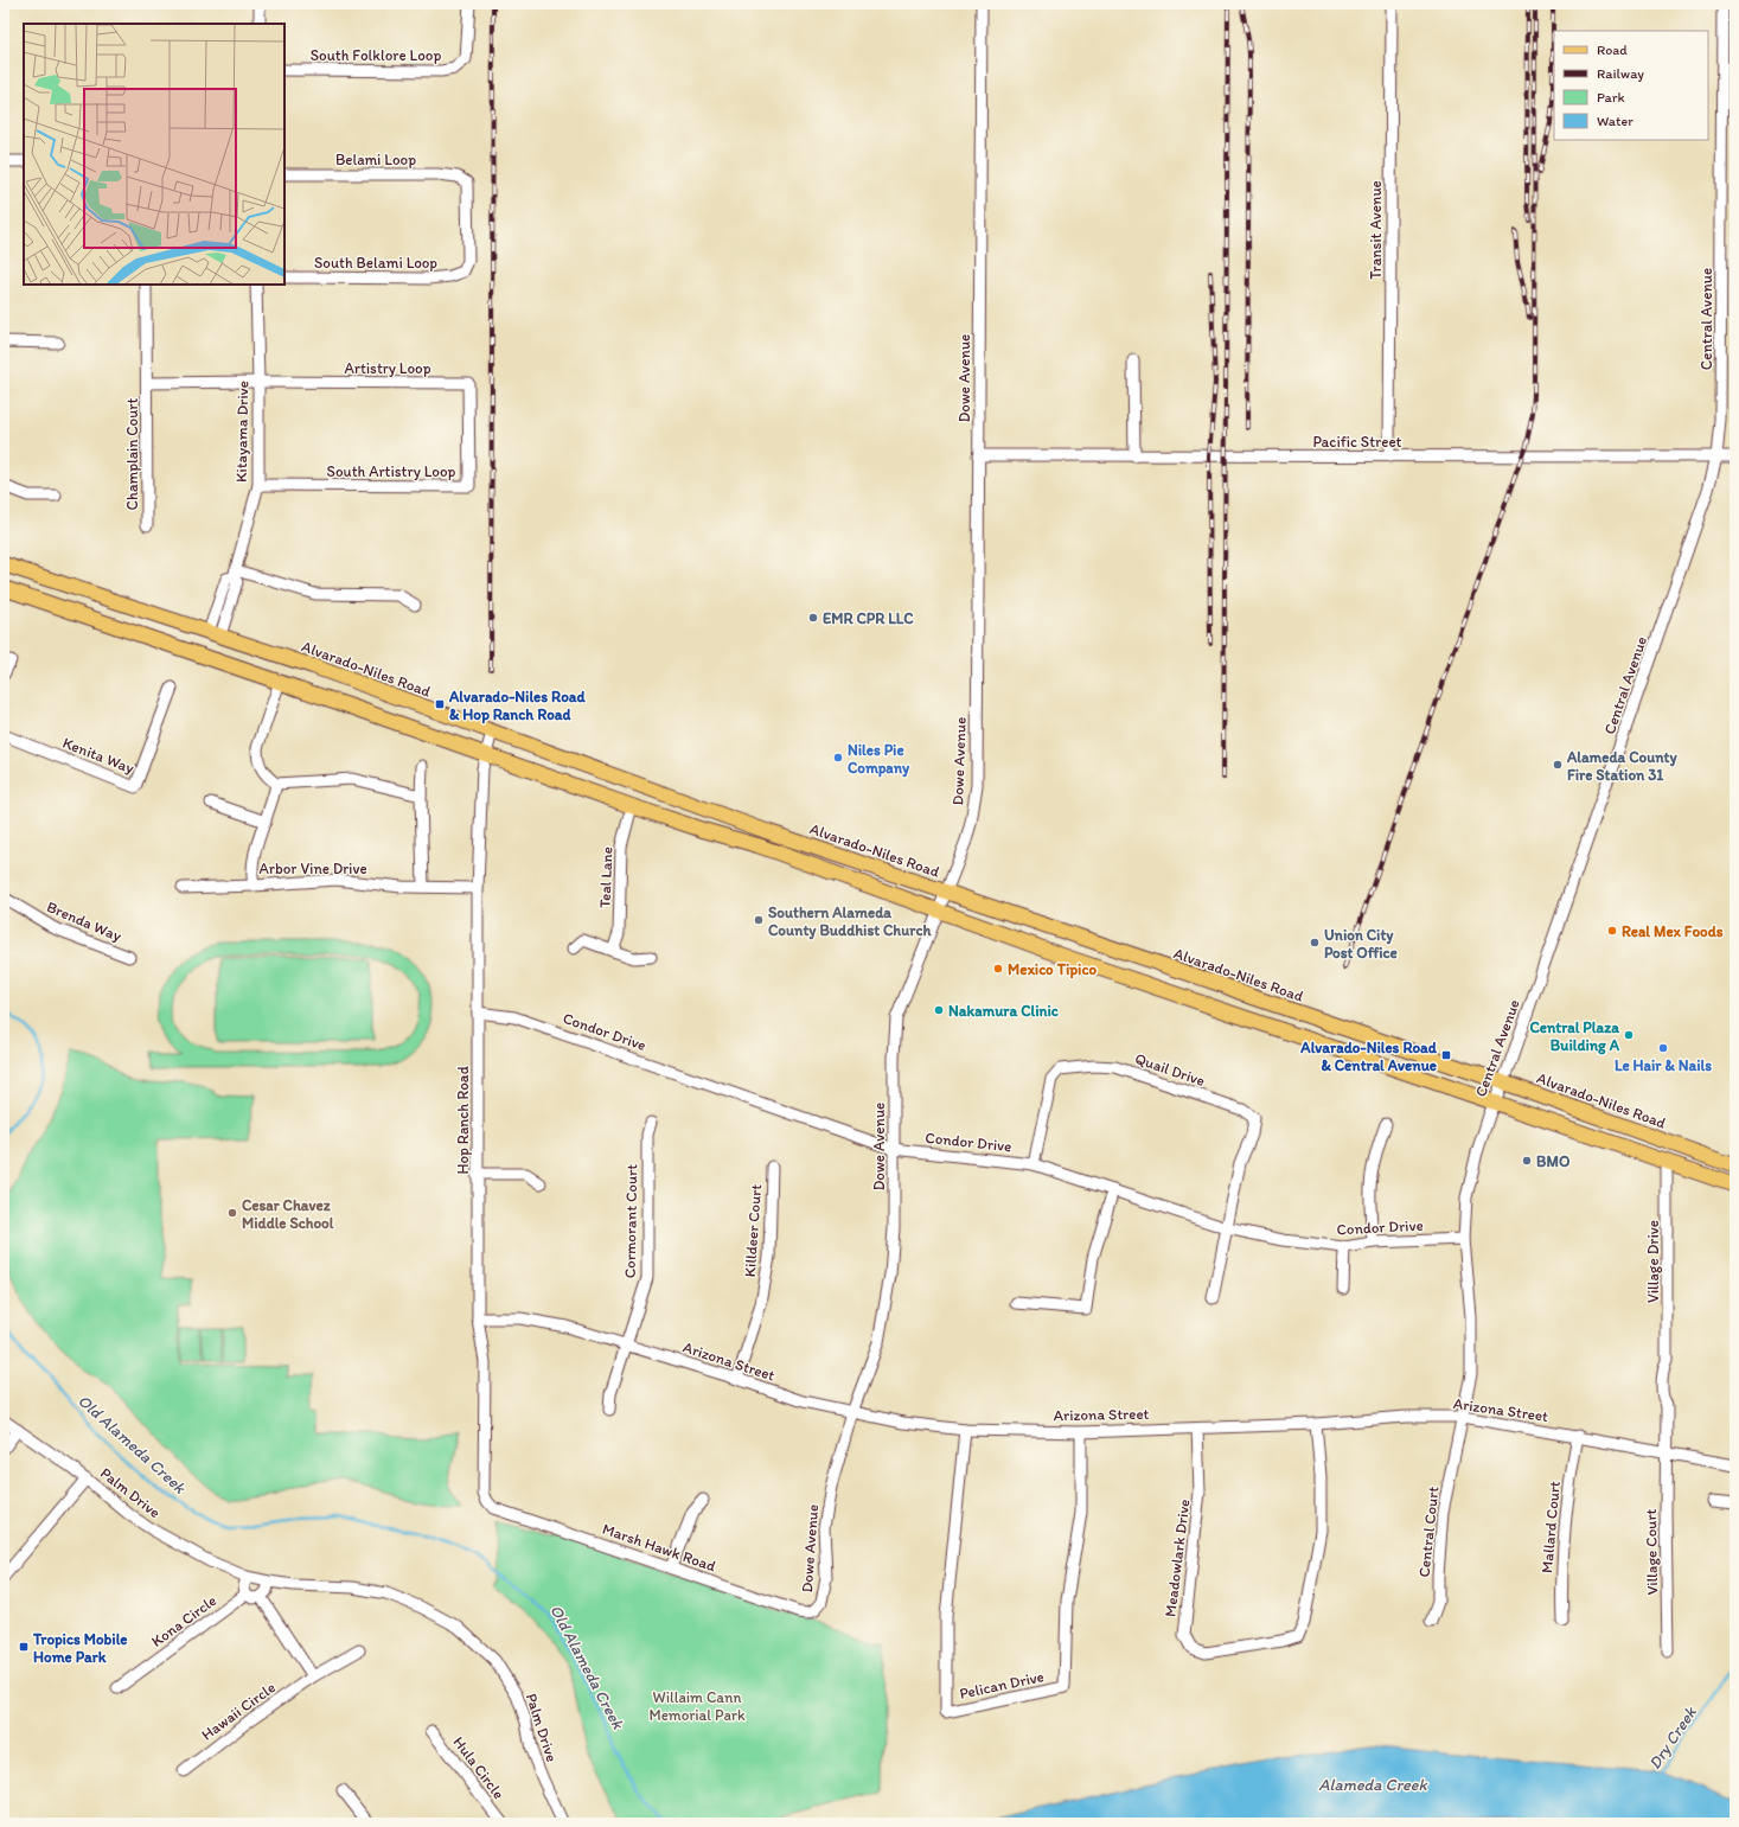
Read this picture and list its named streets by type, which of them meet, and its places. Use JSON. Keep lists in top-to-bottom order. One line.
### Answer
{"streets":{"main road":["Alvarado-Niles Road"],"street":["South Folklore Loop","Belami Loop","Transit Avenue","South Belami Loop","Central Avenue","Artistry Loop","Dowe Avenue","Kitayama Drive","Pacific Street","Champlain Court","South Artistry Loop","Kenita Way","Arbor Vine Drive","Teal Lane","Brenda Way","Condor Drive","Quail Drive","Hop Ranch Road","Cormorant Court","Killdeer Court","Village Drive","Arizona Street","Palm Drive","Mallard Court","Central Court","Marsh Hawk Road","Village Court","Meadowlark Drive","Kona Circle","Pelican Drive","Hawaii Circle","Hula Circle"]},"crossings":[["Belami Loop","South Belami Loop"],["Transit Avenue","Pacific Street"],["Central Avenue","Pacific Street"],["Central Avenue","Alvarado-Niles Road"],["Central Avenue","Condor Drive"],["Central Avenue","Arizona Street"],["Central Avenue","Central Court"],["Artistry Loop","Kitayama Drive"],["Artistry Loop","South Artistry Loop"],["Dowe Avenue","Pacific Street"],["Dowe Avenue","Alvarado-Niles Road"],["Dowe Avenue","Condor Drive"],["Dowe Avenue","Arizona Street"],["Dowe Avenue","Marsh Hawk Road"],["Kitayama Drive","South Artistry Loop"],["Kitayama Drive","Alvarado-Niles Road"],["Alvarado-Niles Road","Hop Ranch Road"],["Arbor Vine Drive","Hop Ranch Road"],["Condor Drive","Quail Drive"],["Condor Drive","Hop Ranch Road"],["Hop Ranch Road","Arizona Street"],["Hop Ranch Road","Marsh Hawk Road"],["Cormorant Court","Arizona Street"],["Killdeer Court","Arizona Street"],["Village Drive","Arizona Street"],["Village Drive","Village Court"],["Arizona Street","Mallard Court"],["Arizona Street","Central Court"],["Arizona Street","Village Court"],["Arizona Street","Meadowlark Drive"],["Arizona Street","Pelican Drive"]],"water":["Old Alameda Creek","Dry Creek","Alameda Creek"],"parks":["Willaim Cann Memorial Park"],"places":{"other":["EMR CPR LLC","Niles Pie Company","Alameda County Fire Station 31","Southern Alameda County Buddhist Church","Real Mex Foods","Union City Post Office","Mexico Tipico","Nakamura Clinic","Central Plaza Building A","Le Hair & Nails","BMO","Cesar Chavez Middle School"],"transit":["Alvarado-Niles Road & Hop Ranch Road","Alvarado-Niles Road & Central Avenue","Tropics Mobile Home Park"]},"legend":["Road","Railway","Park","Water"]}
